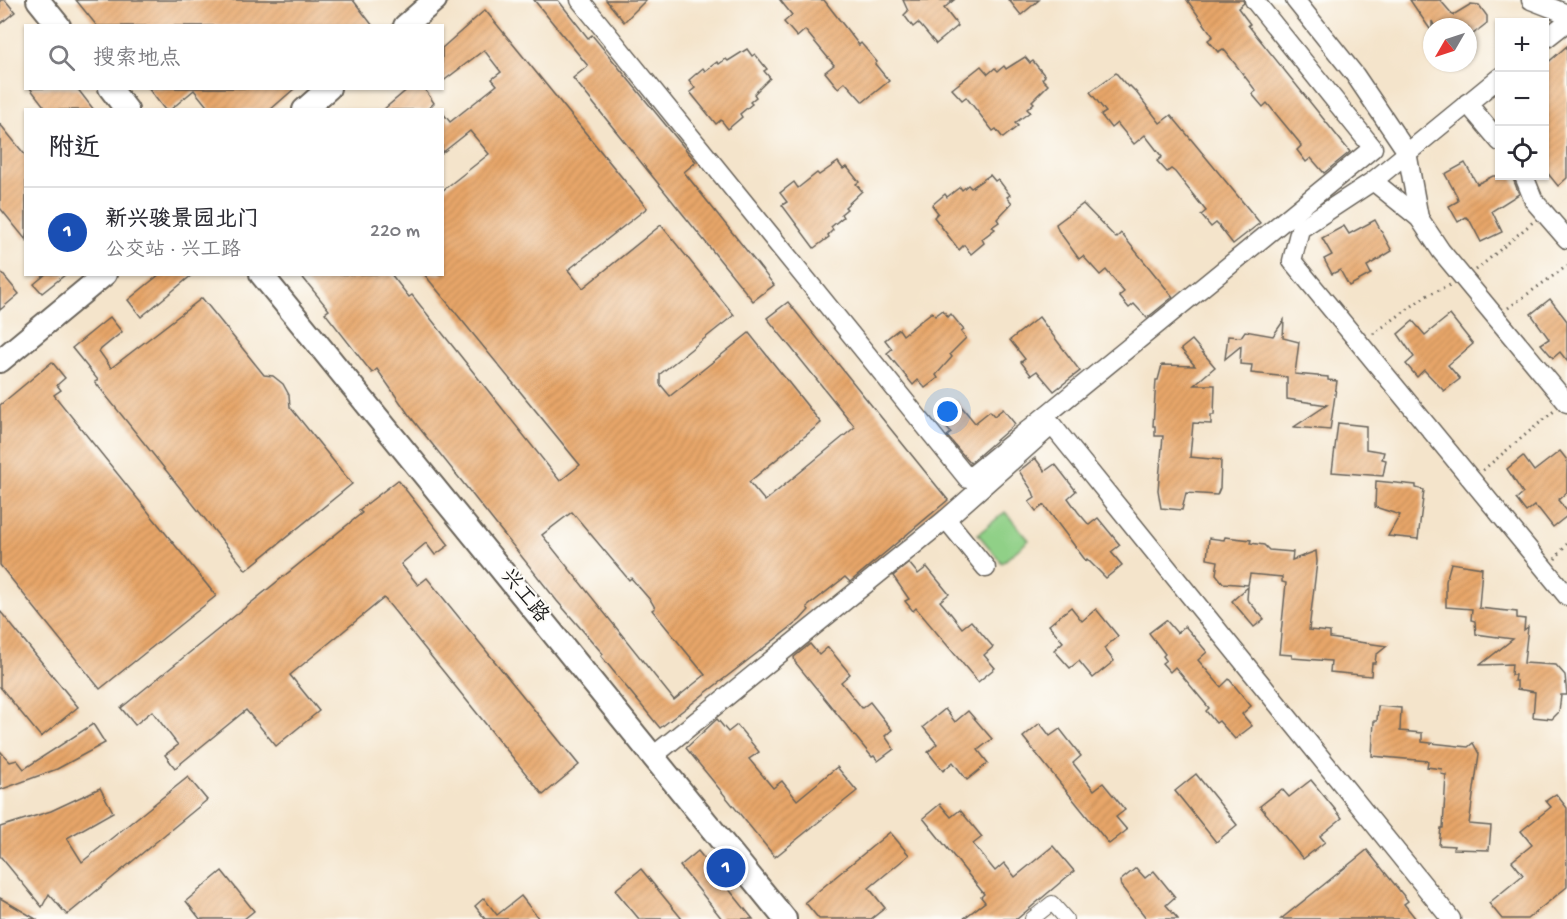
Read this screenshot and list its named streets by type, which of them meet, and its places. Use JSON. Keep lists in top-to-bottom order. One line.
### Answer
{"streets":{"street":["兴工路"]},"north":"bottom left","page":{"map_buttons":["+","−"],"search":"搜索地点","heading":"附近","list":[{"mark":"1","name":"新兴骏景园北门","note":"公交站 · 兴工路","value":"220 m"}],"pins":"1"}}
